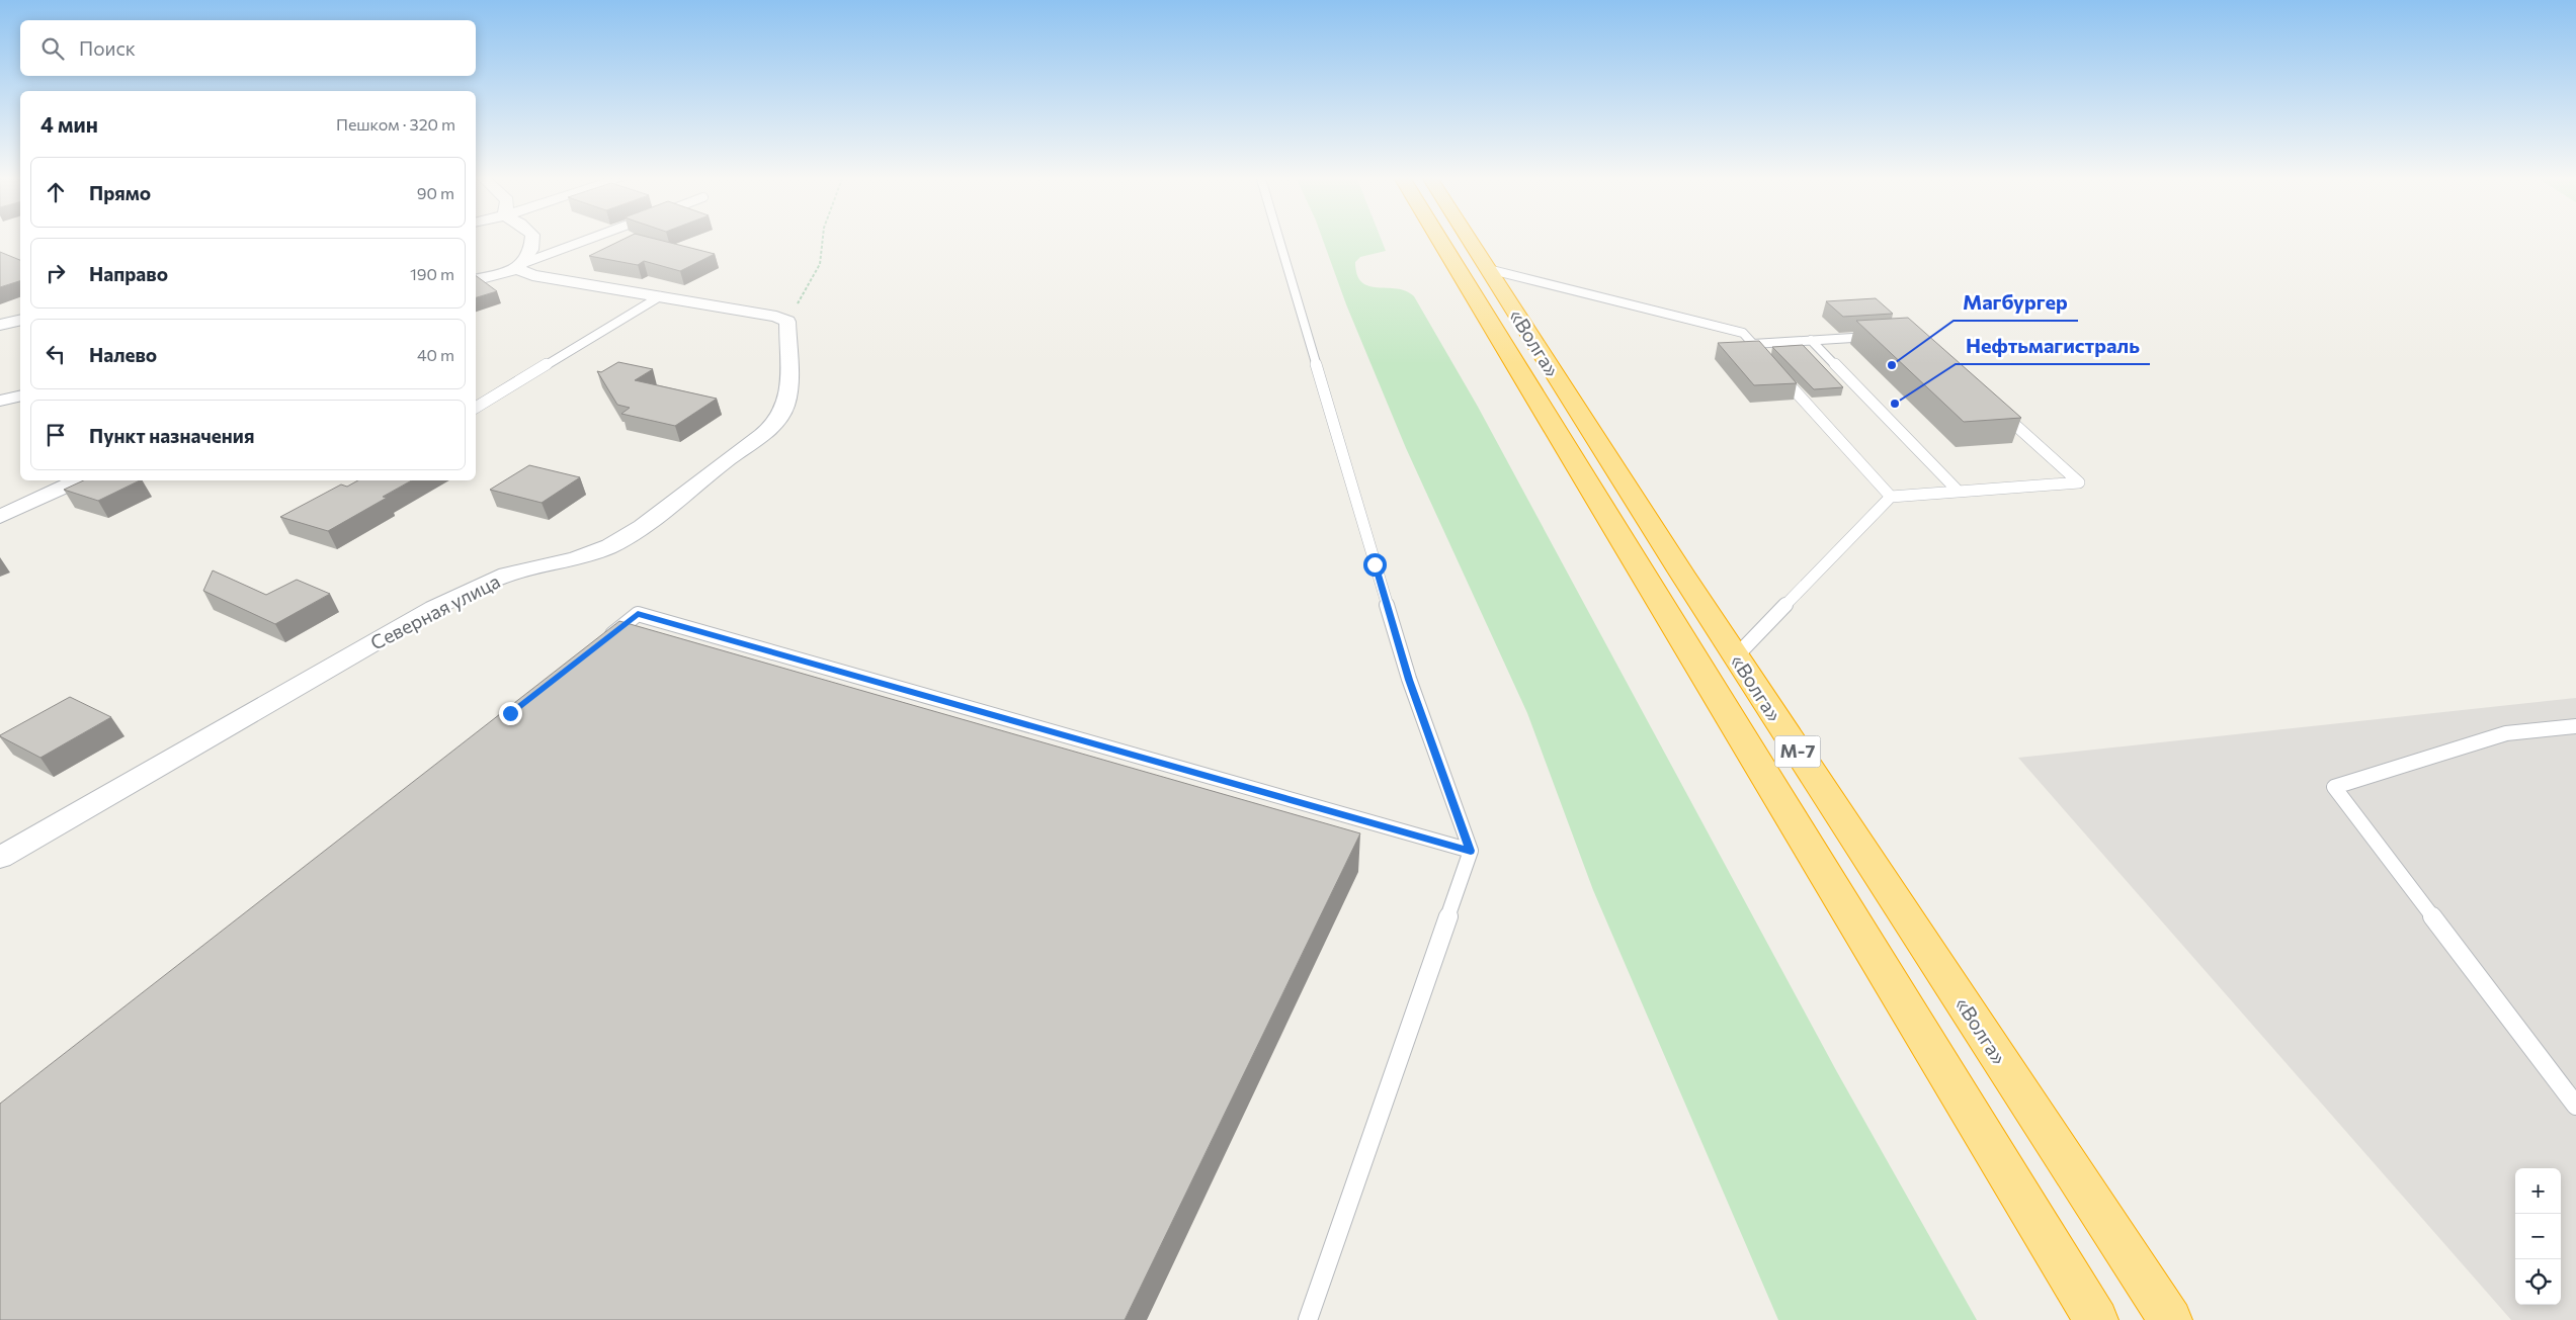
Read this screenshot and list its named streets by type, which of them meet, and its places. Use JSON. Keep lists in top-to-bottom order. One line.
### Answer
{"streets":{"highway":["«Волга»","М-7"],"street":["Северная улица"]},"places":["Магбургер","Нефтьмагистраль"],"page":{"search":"Поиск","heading":["4 мин","Пешком · 320 m"],"list":[["Прямо","90 m"],["Направо","190 m"],["Налево","40 m"],"Пункт назначения"],"map_buttons":["+","−"]}}
